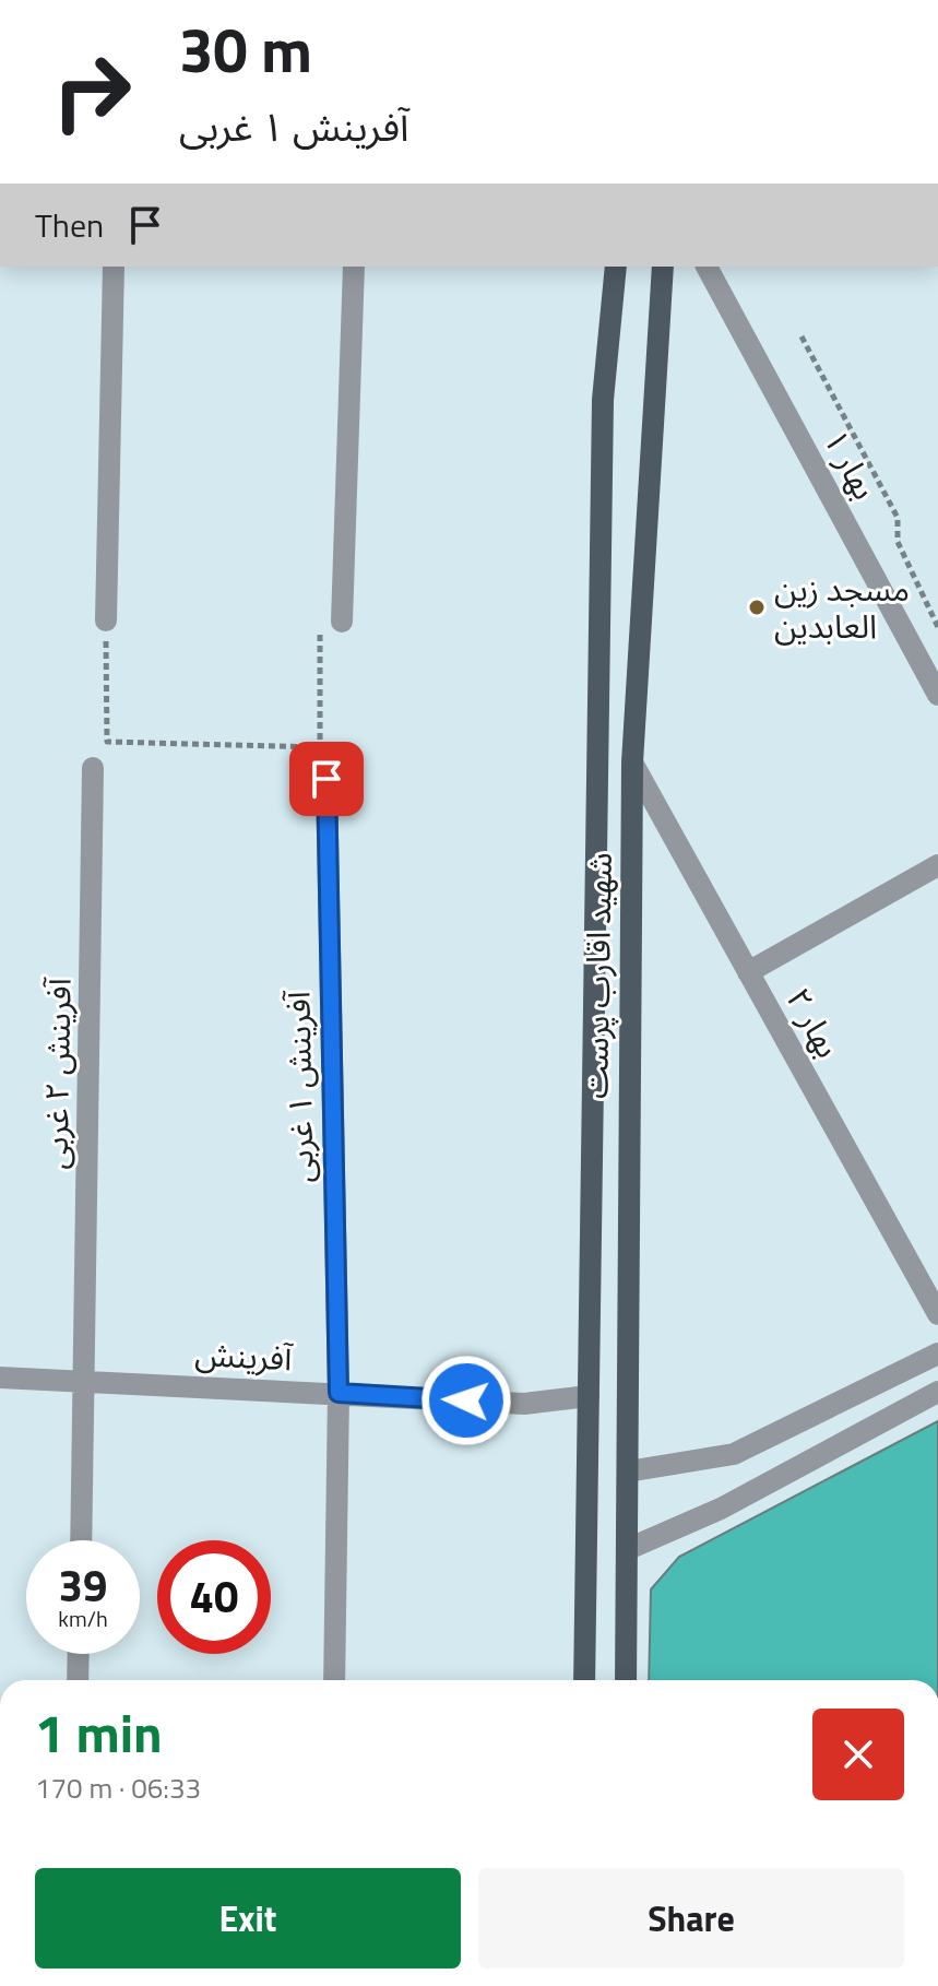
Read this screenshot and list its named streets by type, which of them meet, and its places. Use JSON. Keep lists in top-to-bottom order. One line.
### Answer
{"streets":{"main road":["شهید اقارب پرست"],"street":["بهار ۱","بهار ۲","آفرینش ۲ غربی","آفرینش ۱ غربی","آفرینش"]},"crossings":[["شهید اقارب پرست","بهار ۲"],["شهید اقارب پرست","آفرینش"],["آفرینش ۲ غربی","آفرینش"],["آفرینش ۱ غربی","آفرینش"]],"places":["مسجد زین العابدین"],"page":{"turn":["30 m","آفرینش ۱ غربی"],"then":"Then","speed":"39 km/h","limit":"40","heading":["1 min","170 m · 06:33"],"buttons":["Exit","Share"]}}
